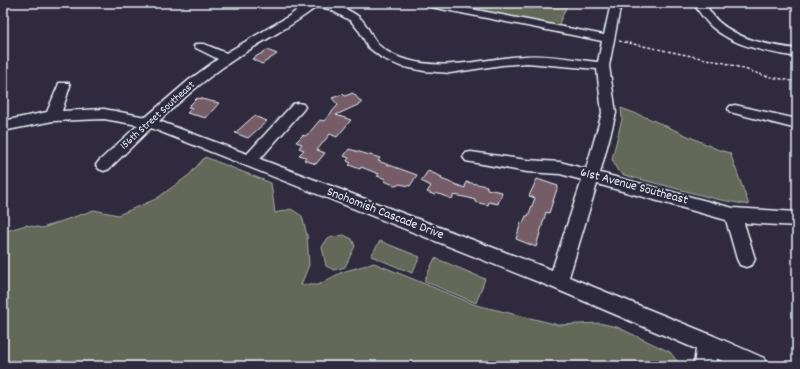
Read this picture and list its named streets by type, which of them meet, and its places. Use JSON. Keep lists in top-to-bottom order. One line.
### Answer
{"streets":{"street":["156th Street Southeast","61st Avenue Southeast","Snohomish Cascade Drive"]},"crossings":[["156th Street Southeast","Snohomish Cascade Drive"]]}
